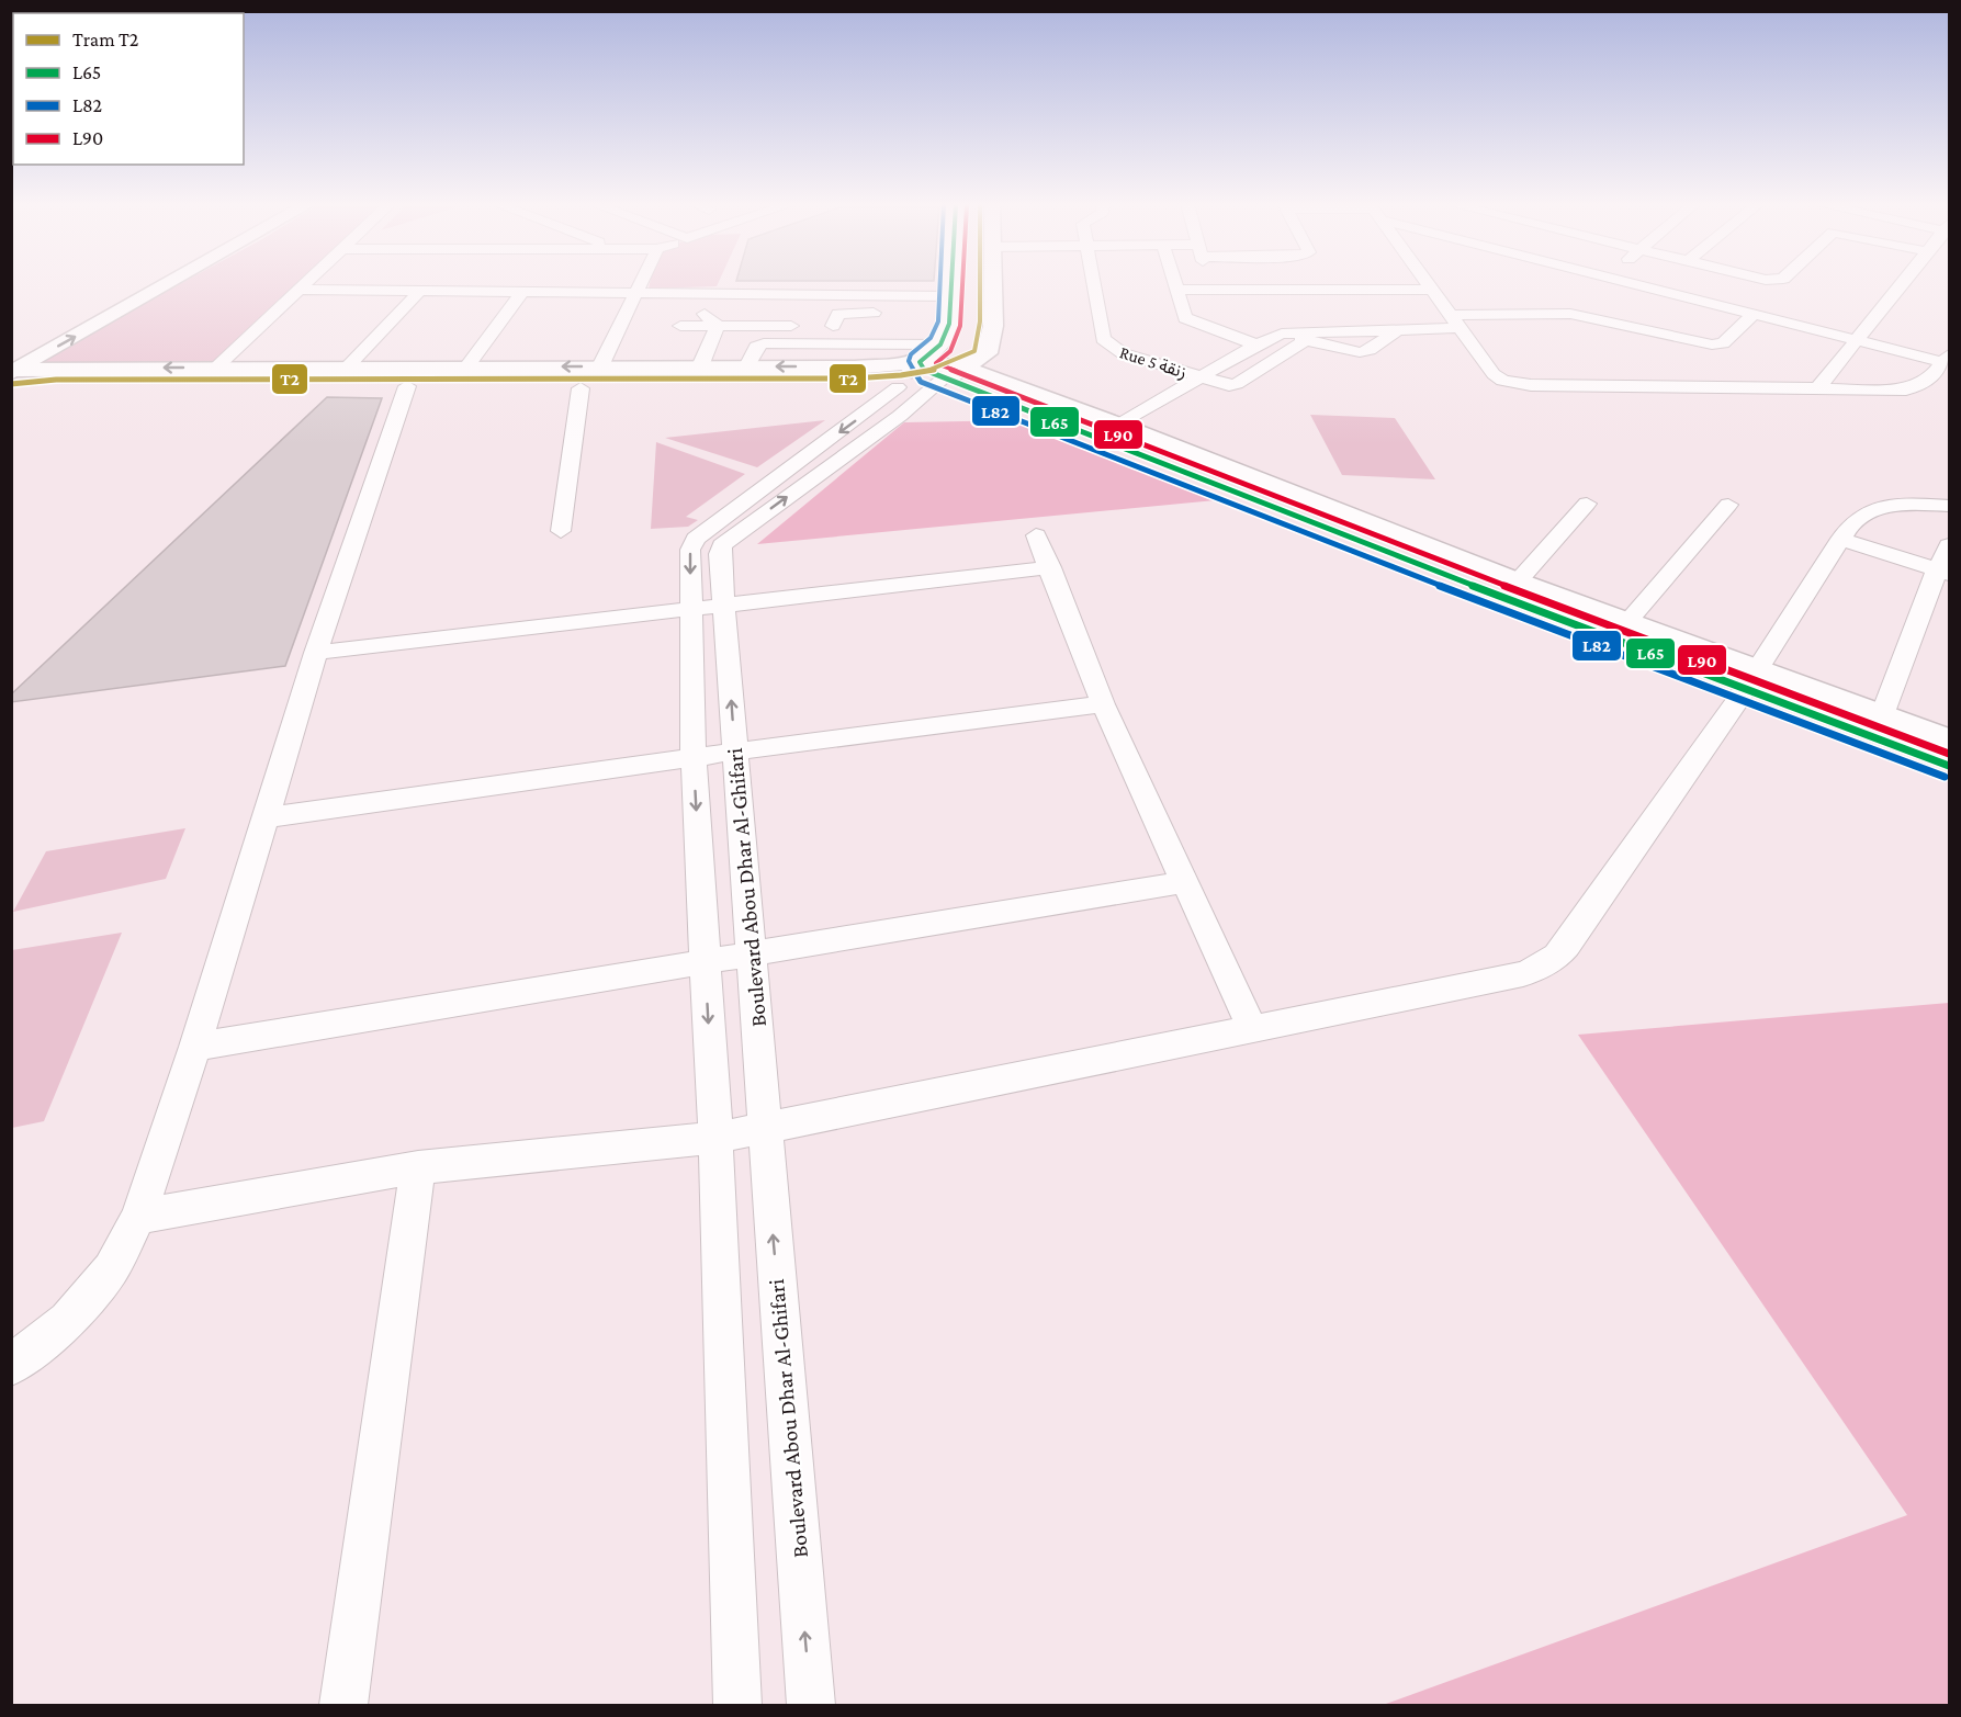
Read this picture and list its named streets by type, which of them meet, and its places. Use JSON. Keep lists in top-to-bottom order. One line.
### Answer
{"streets":{"street":["Rue 5 زنقة","Boulevard Abou Dhar Al-Ghifari"]},"lines":["tram line T2","transit line L65","transit line L82","transit line L90"],"legend":["Tram T2","L65","L82","L90"]}
